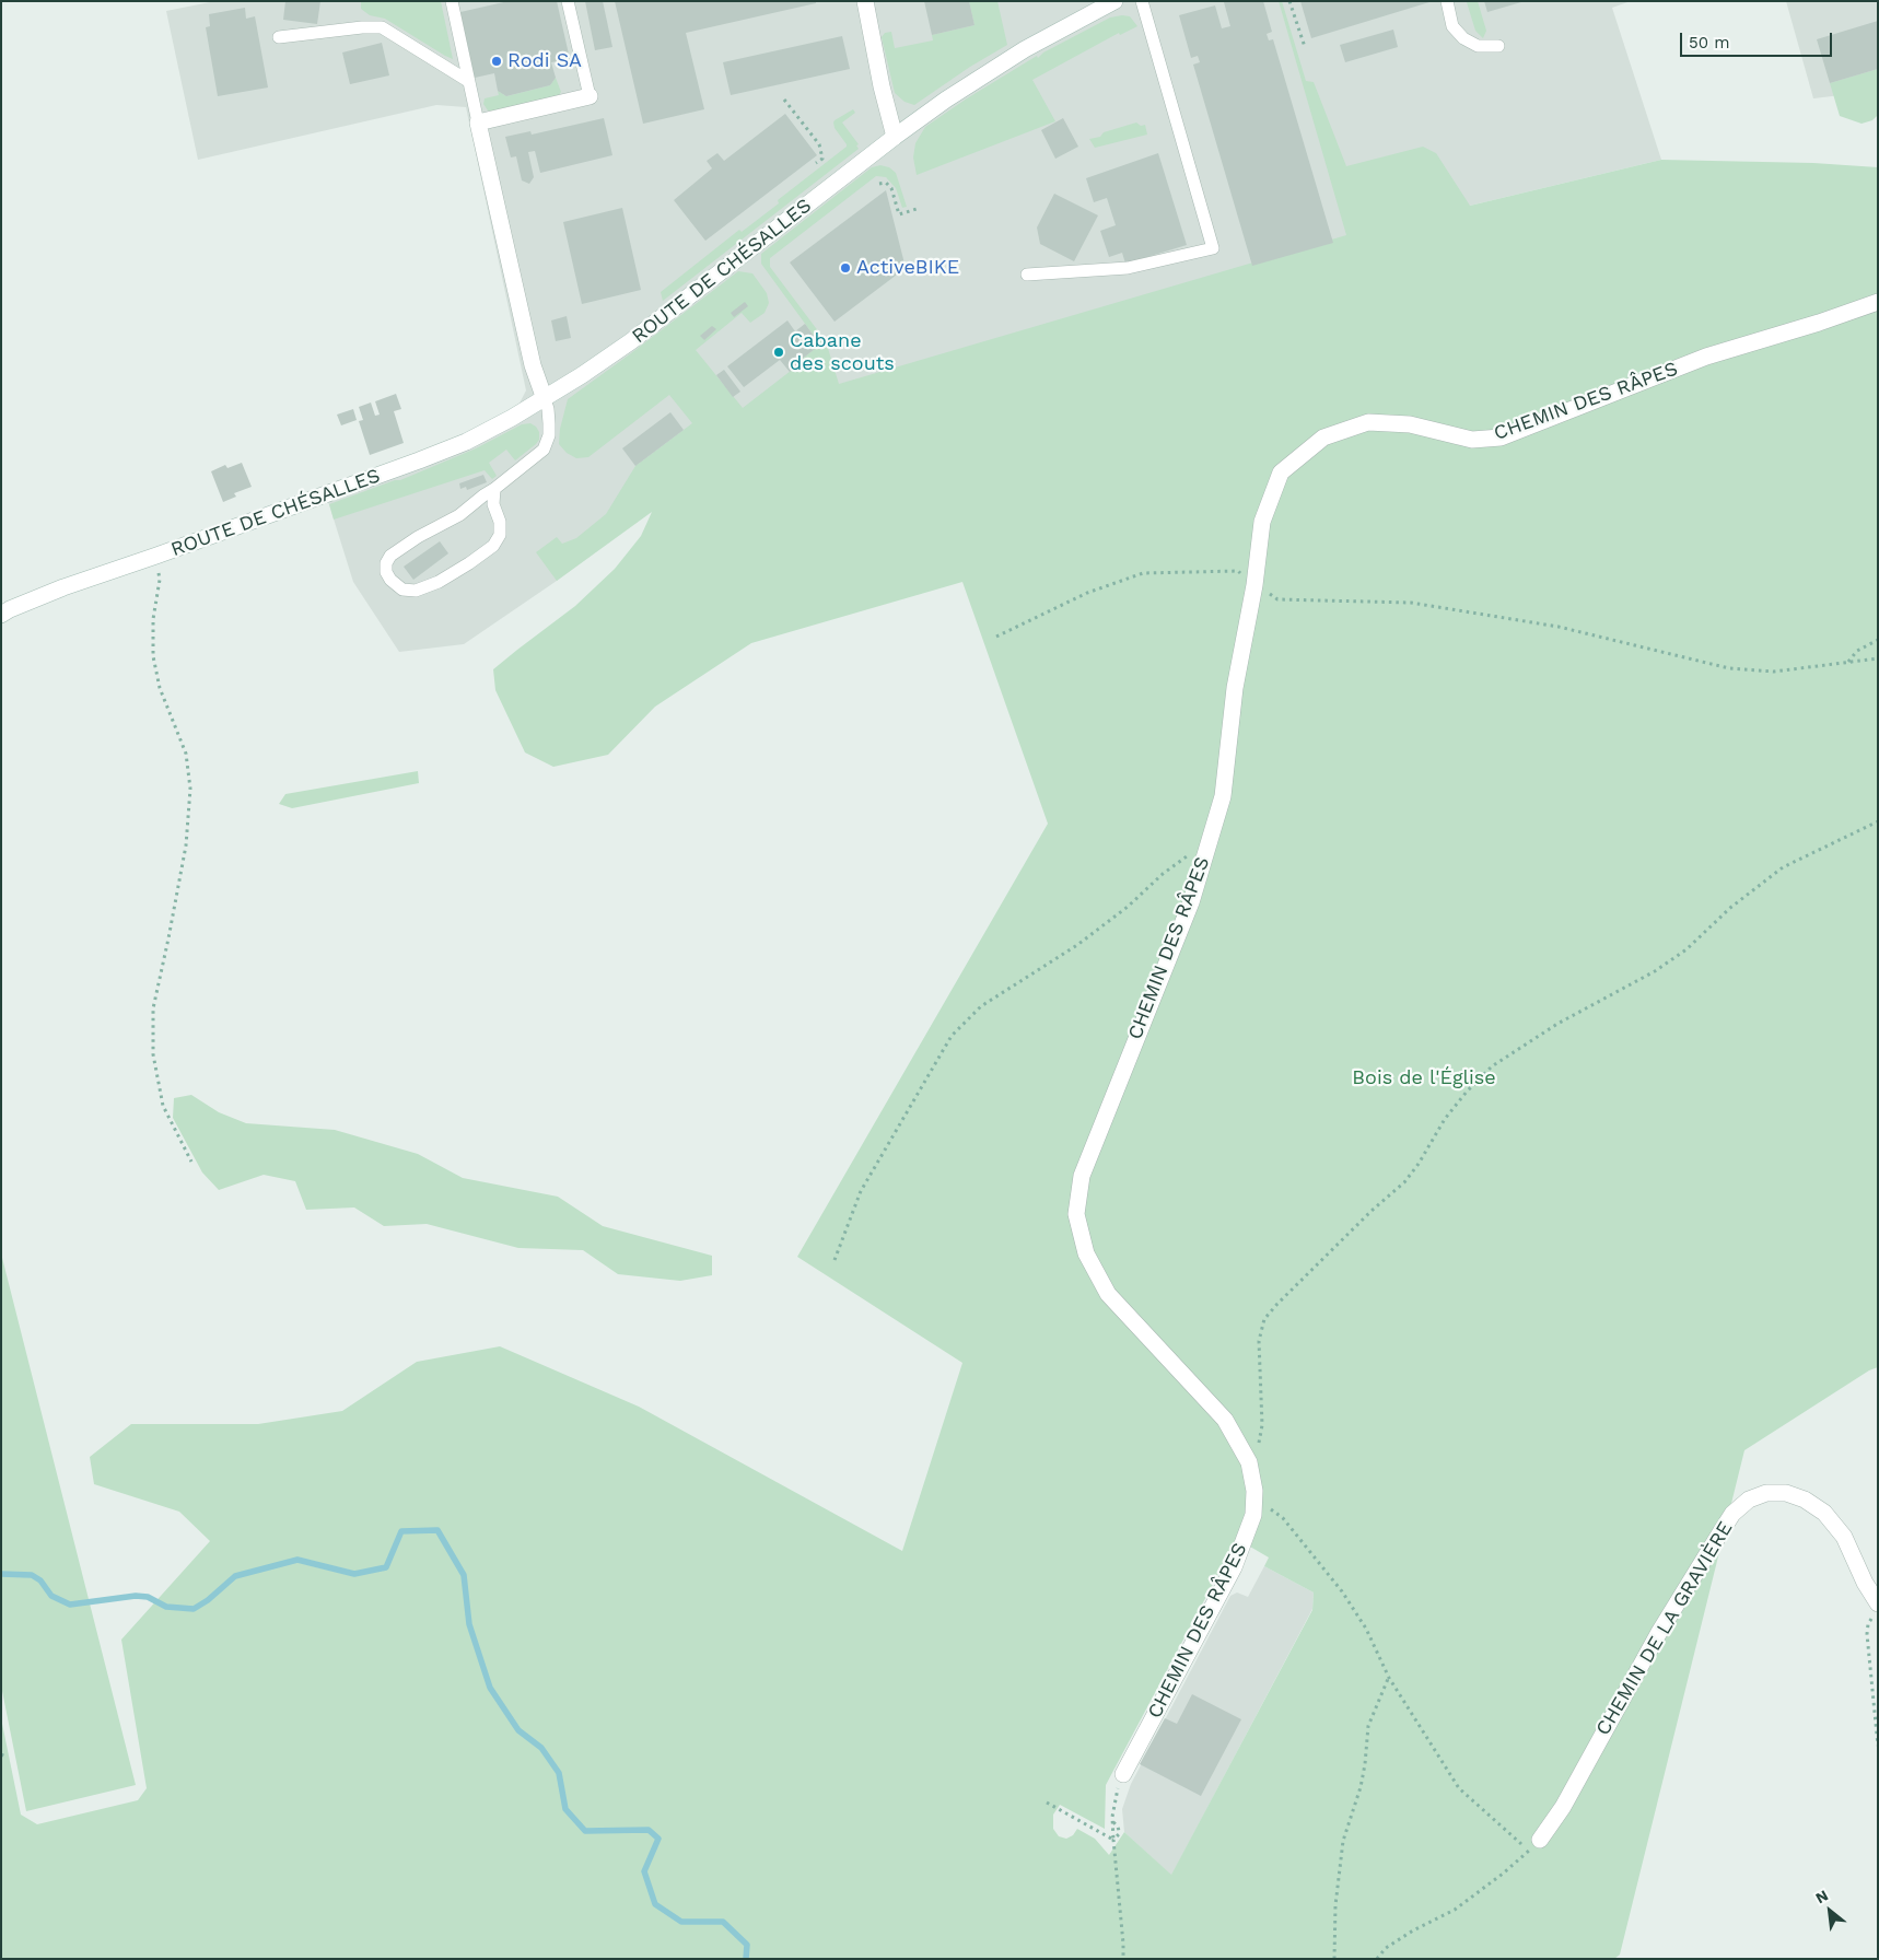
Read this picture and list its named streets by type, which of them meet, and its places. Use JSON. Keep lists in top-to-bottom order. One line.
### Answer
{"streets":{"street":["ROUTE DE CHÉSALLES","CHEMIN DES RÂPES","CHEMIN DE LA GRAVIÈRE"]},"parks":["Bois de l'Église"],"places":["Rodi SA","ActiveBIKE","Cabane des scouts"],"scale_bar":"50 m","north":"top left"}
